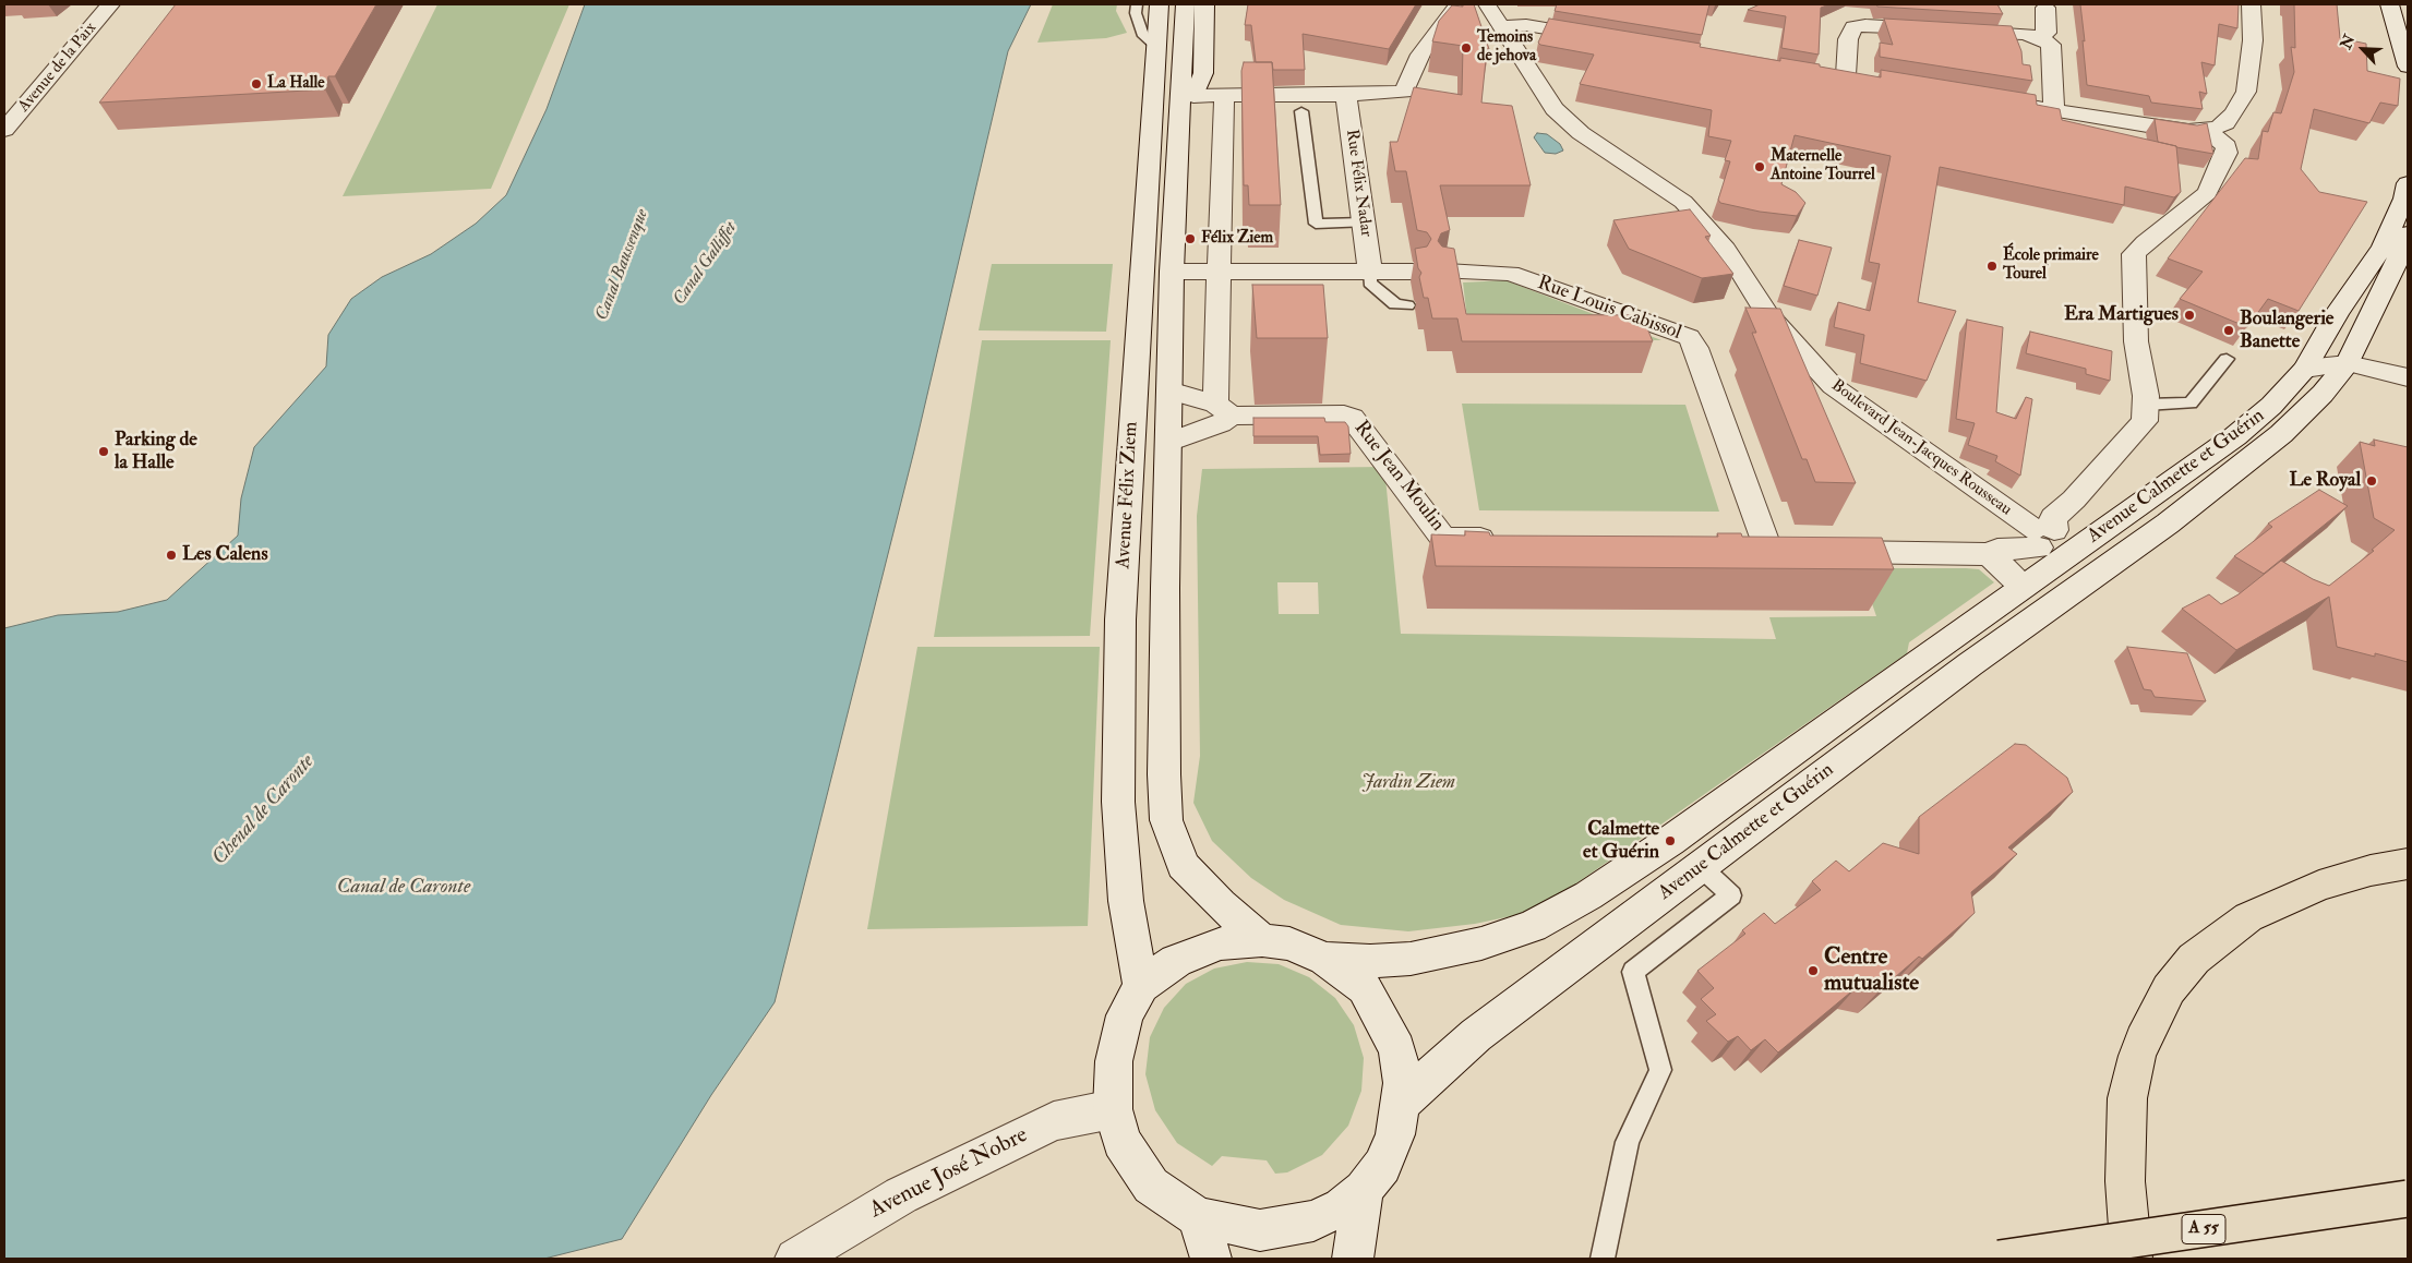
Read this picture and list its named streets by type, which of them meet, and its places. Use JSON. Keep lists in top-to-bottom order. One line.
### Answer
{"streets":{"highway":["A 55"],"main road":["Avenue de la Paix","Rue Félix Nadar","Rue Louis Cabissol","Boulevard Jean-Jacques Rousseau","Rue Jean Moulin","Avenue Calmette et Guérin","Avenue Félix Ziem","Avenue José Nobre"]},"crossings":[["Boulevard Jean-Jacques Rousseau","Avenue Calmette et Guérin"],["Rue Jean Moulin","Avenue Félix Ziem"]],"water":["Canal Galliffet","Canal Baussenque","Chenal de Caronte","Canal de Caronte"],"parks":["Jardin Ziem"],"places":["Temoins de jehova","La Halle","Maternelle Antoine Tourrel","Félix Ziem","École primaire Tourel","Era Martigues","Boulangerie Banette","Parking de la Halle","Le Royal","Les Calens","Calmette et Guérin","Centre mutualiste"],"north":"top left"}
